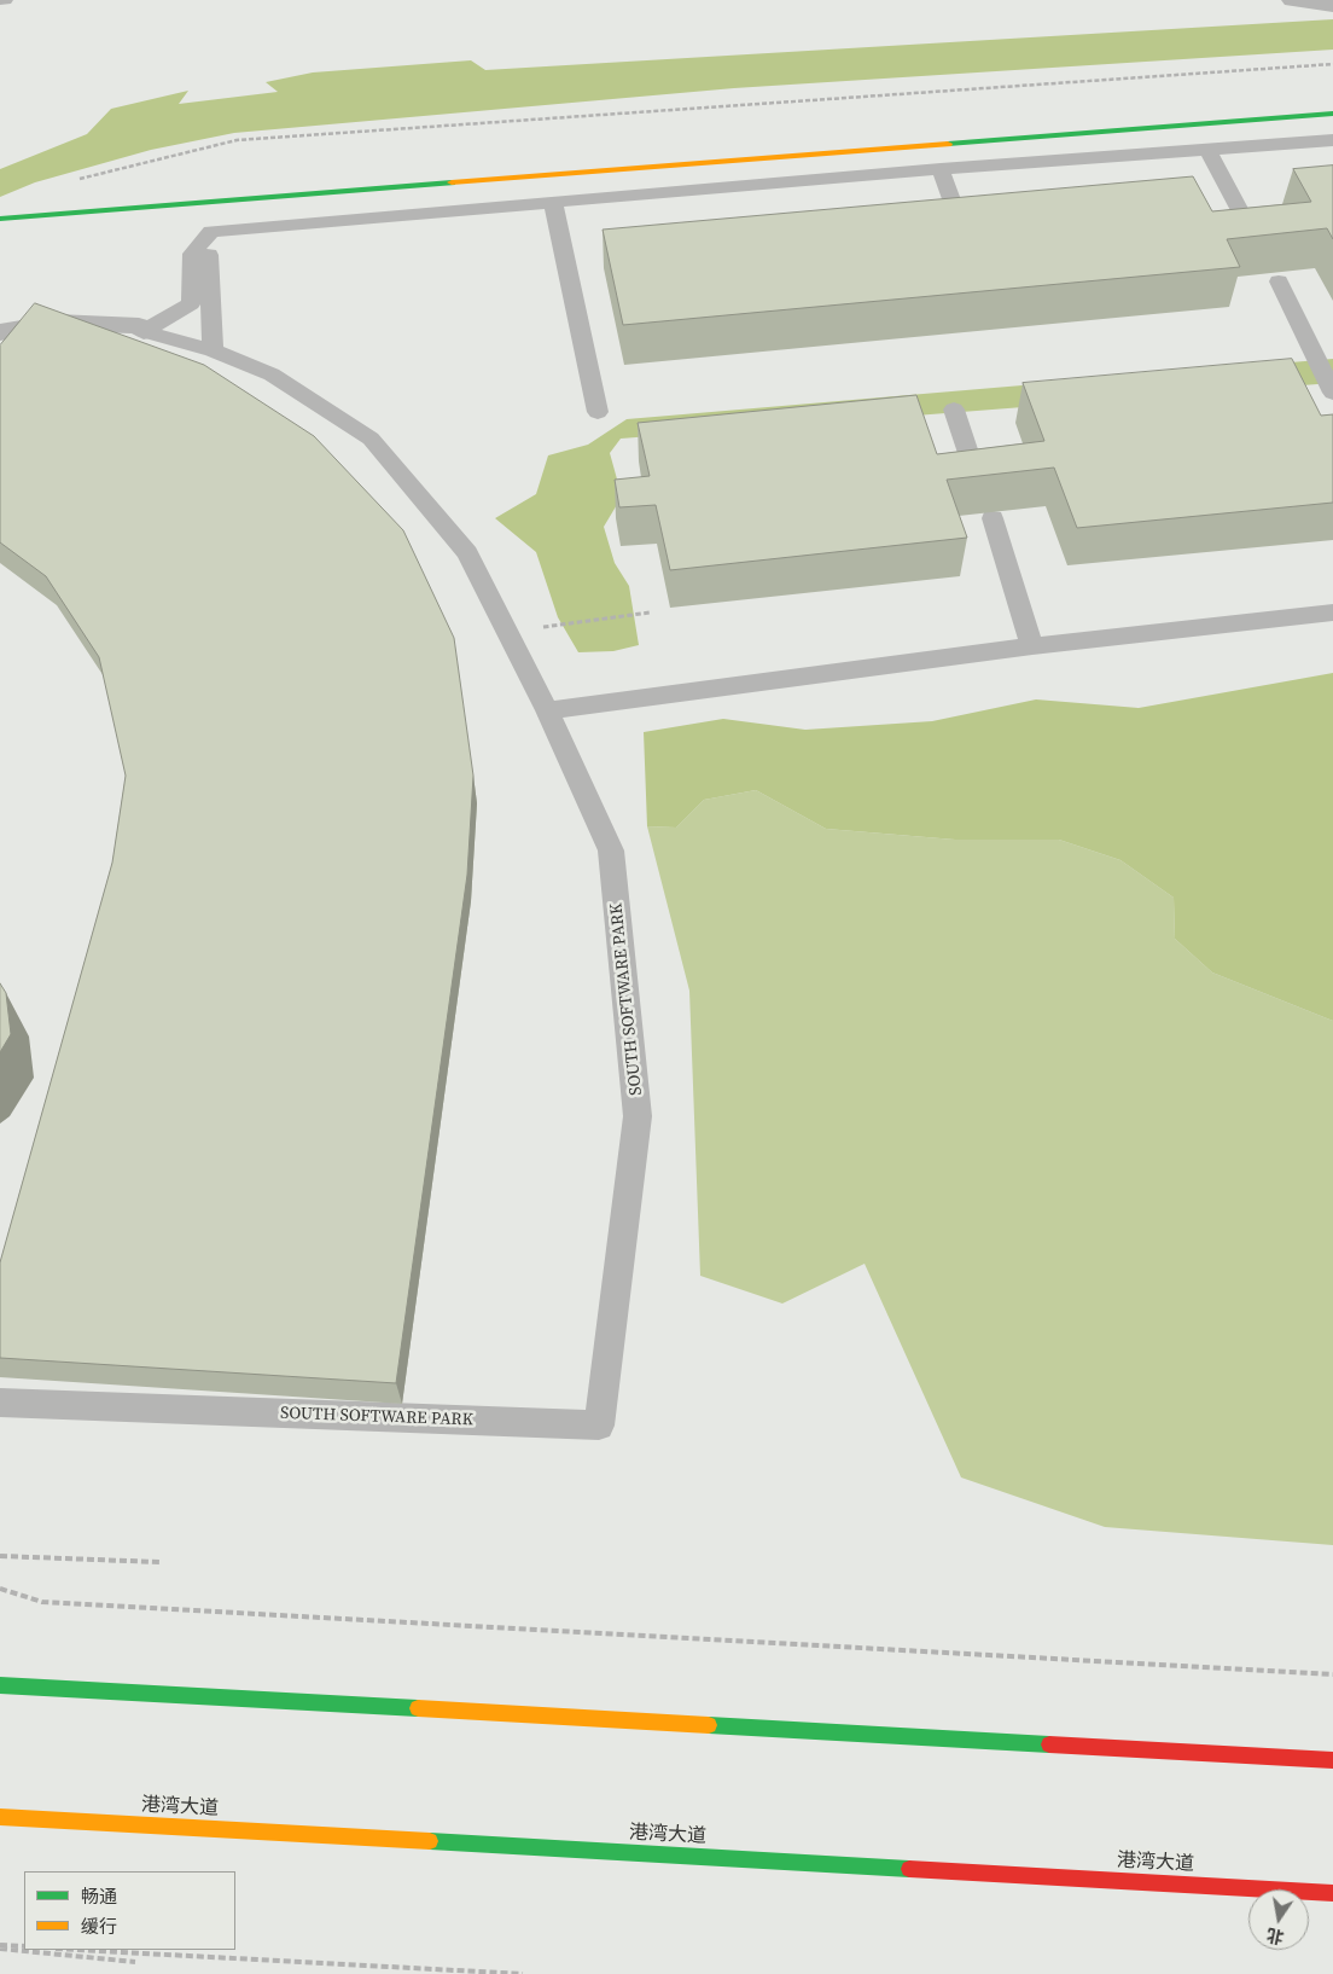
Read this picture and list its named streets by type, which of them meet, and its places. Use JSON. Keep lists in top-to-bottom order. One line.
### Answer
{"streets":{"main road":["港湾大道"],"street":["SOUTH SOFTWARE PARK"]},"legend":["畅通","缓行"],"north":"bottom"}
